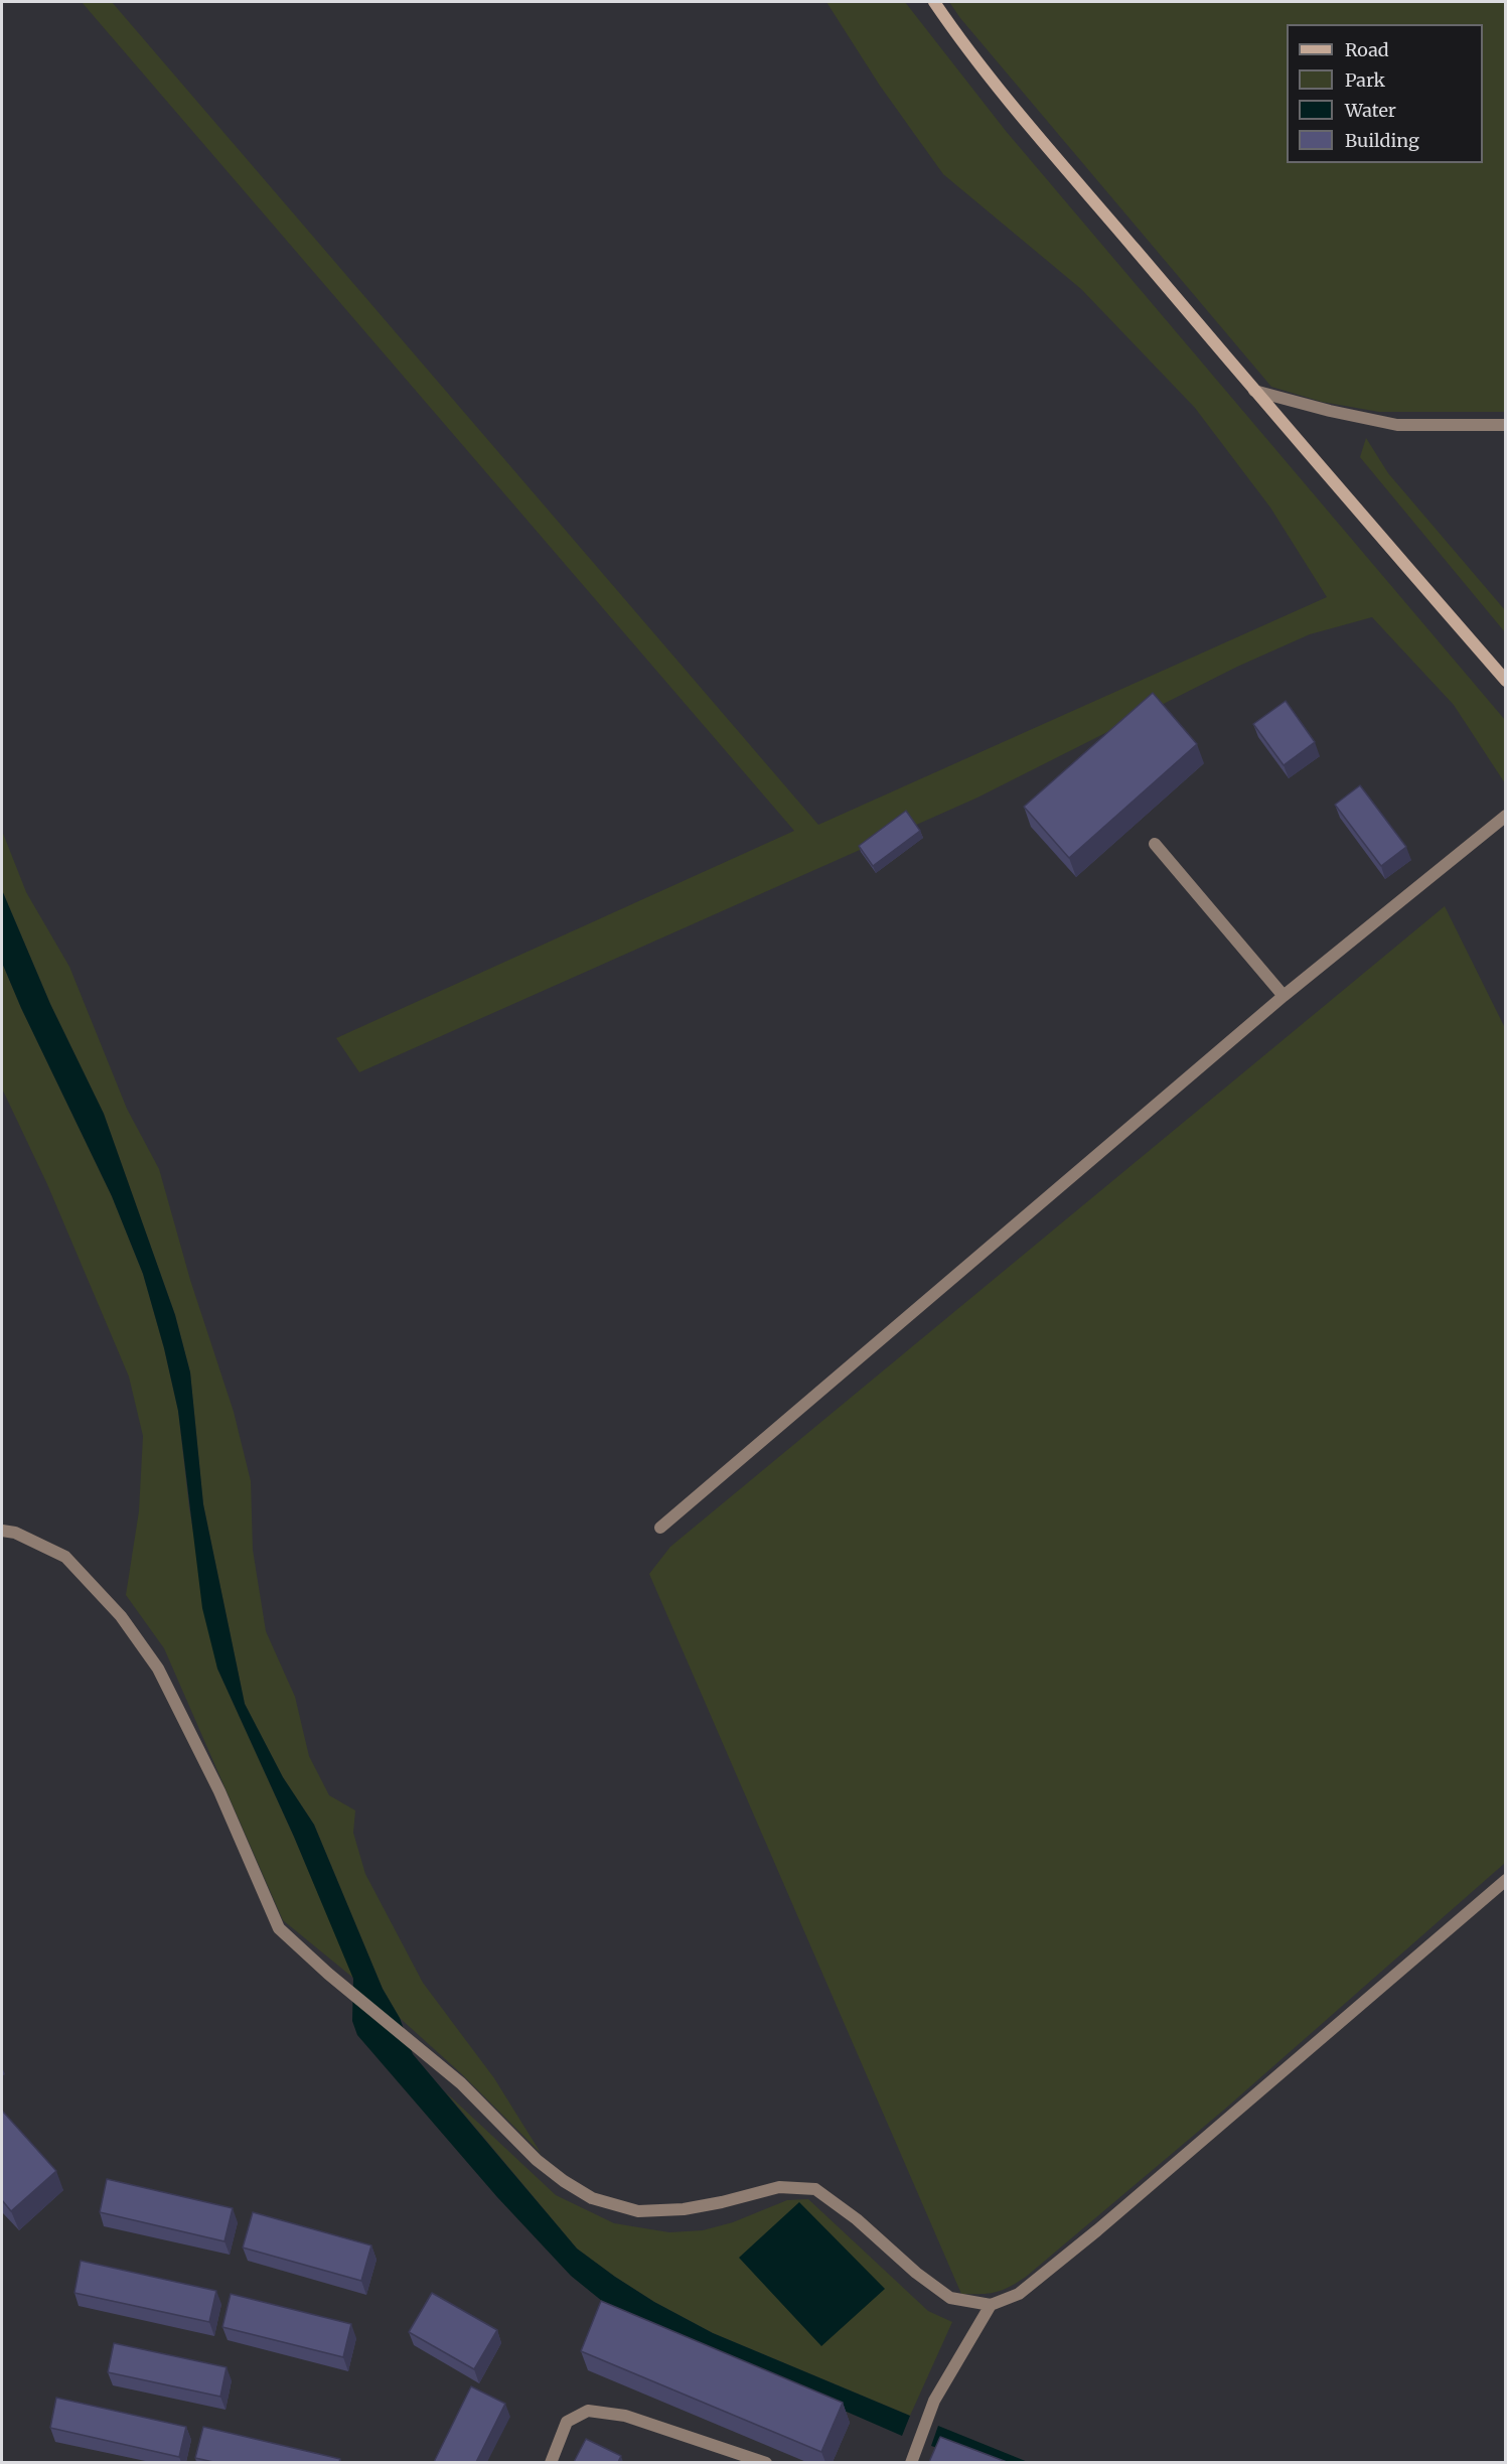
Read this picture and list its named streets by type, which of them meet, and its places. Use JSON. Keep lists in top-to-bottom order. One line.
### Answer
{"legend":["Road","Park","Water","Building"]}
